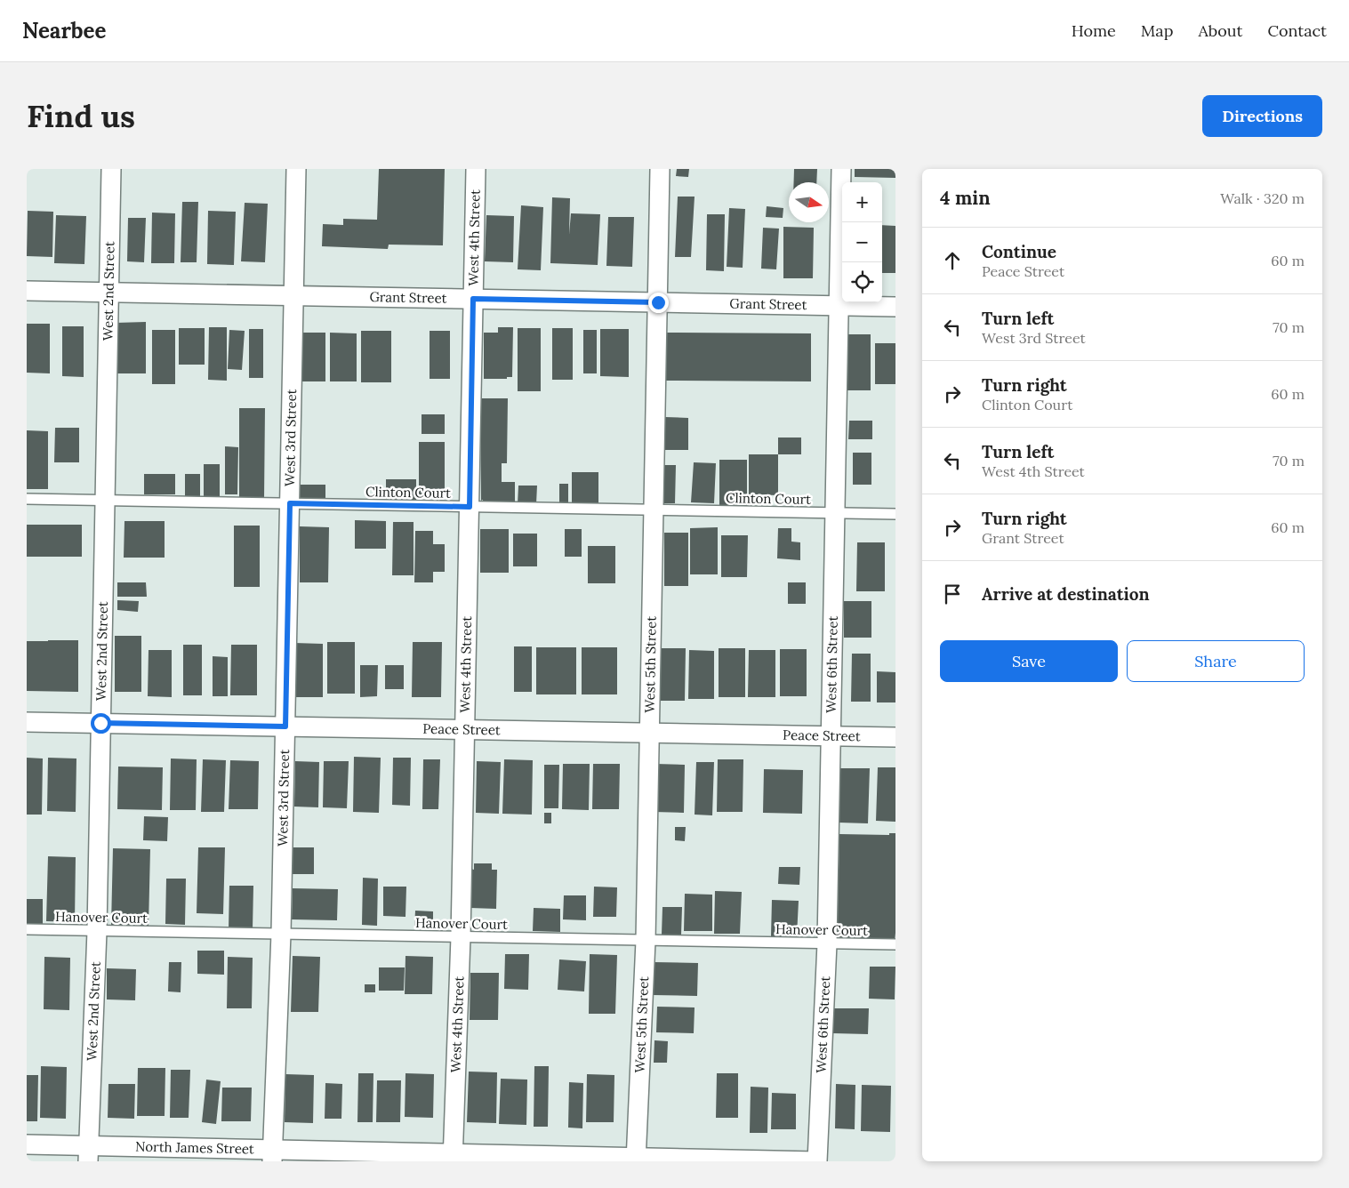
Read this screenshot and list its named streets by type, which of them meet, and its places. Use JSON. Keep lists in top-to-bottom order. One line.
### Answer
{"streets":{"street":["West 4th Street","West 2nd Street","Grant Street","West 3rd Street","West 5th Street","West 6th Street","Peace Street","North James Street"],"lane":["Clinton Court","Hanover Court"]},"crossings":[["West 4th Street","Grant Street"],["West 4th Street","Clinton Court"],["West 4th Street","Peace Street"],["West 4th Street","Hanover Court"],["West 4th Street","North James Street"],["West 2nd Street","Grant Street"],["West 2nd Street","Clinton Court"],["West 2nd Street","Peace Street"],["West 2nd Street","Hanover Court"],["West 2nd Street","North James Street"],["Grant Street","West 3rd Street"],["Grant Street","West 5th Street"],["Grant Street","West 6th Street"],["West 3rd Street","Clinton Court"],["West 3rd Street","Peace Street"],["West 3rd Street","Hanover Court"],["West 3rd Street","North James Street"],["Clinton Court","West 5th Street"],["Clinton Court","West 6th Street"],["West 5th Street","Peace Street"],["West 5th Street","Hanover Court"],["West 5th Street","North James Street"],["West 6th Street","Peace Street"],["West 6th Street","Hanover Court"],["West 6th Street","North James Street"]],"north":"right","page":{"header":"Nearbee","nav":["Home","Map","About","Contact"],"buttons":["Directions",["Save","Share"]],"title":"Find us","heading":["4 min","Walk · 320 m"],"map_buttons":["+","−"],"list":[["Continue","Peace Street","60 m"],["Turn left","West 3rd Street","70 m"],["Turn right","Clinton Court","60 m"],["Turn left","West 4th Street","70 m"],["Turn right","Grant Street","60 m"],"Arrive at destination"]}}
